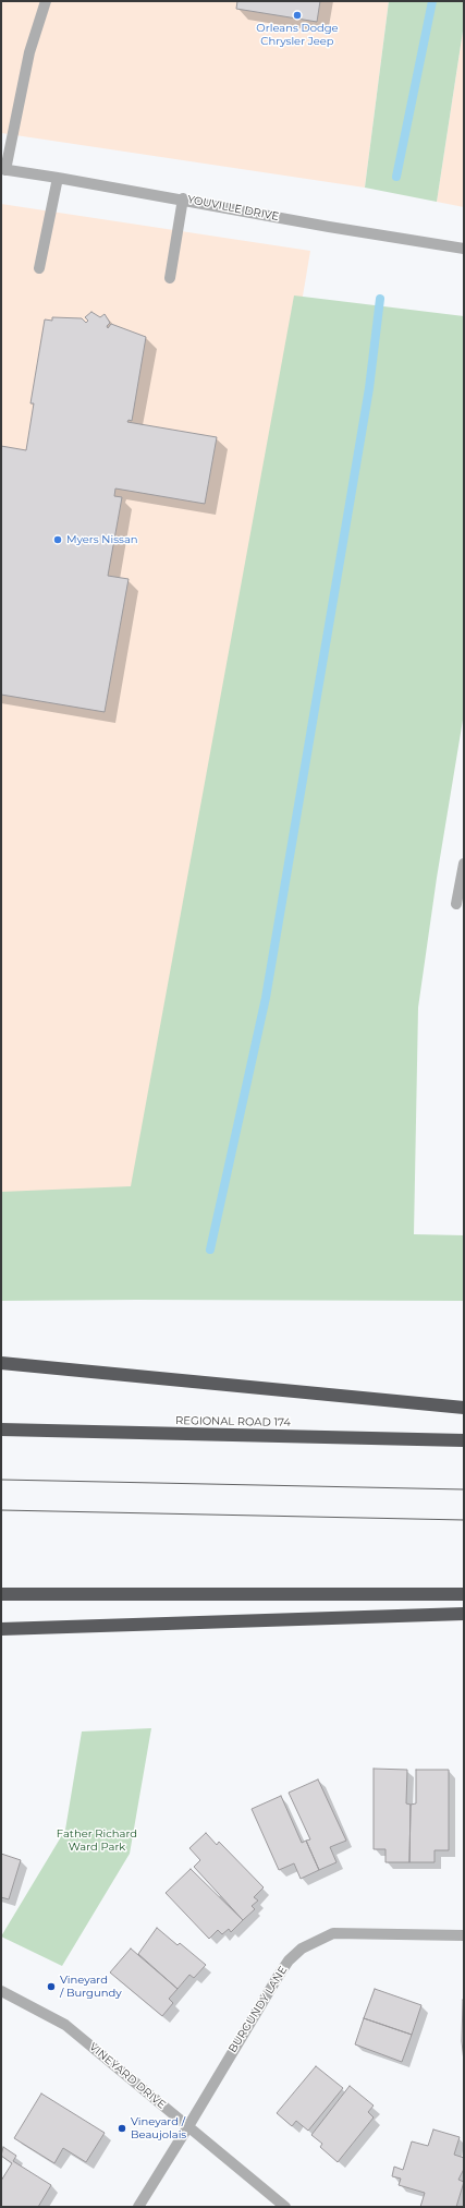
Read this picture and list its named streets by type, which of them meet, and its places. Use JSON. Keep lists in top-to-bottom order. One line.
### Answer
{"streets":{"highway":["REGIONAL ROAD 174"],"street":["YOUVILLE DRIVE","BURGUNDY LANE","VINEYARD DRIVE"]},"crossings":[["BURGUNDY LANE","VINEYARD DRIVE"]],"parks":["Father Richard Ward Park"],"places":["Orleans Dodge Chrysler Jeep","Myers Nissan","Vineyard / Burgundy","Vineyard / Beaujolais"]}
